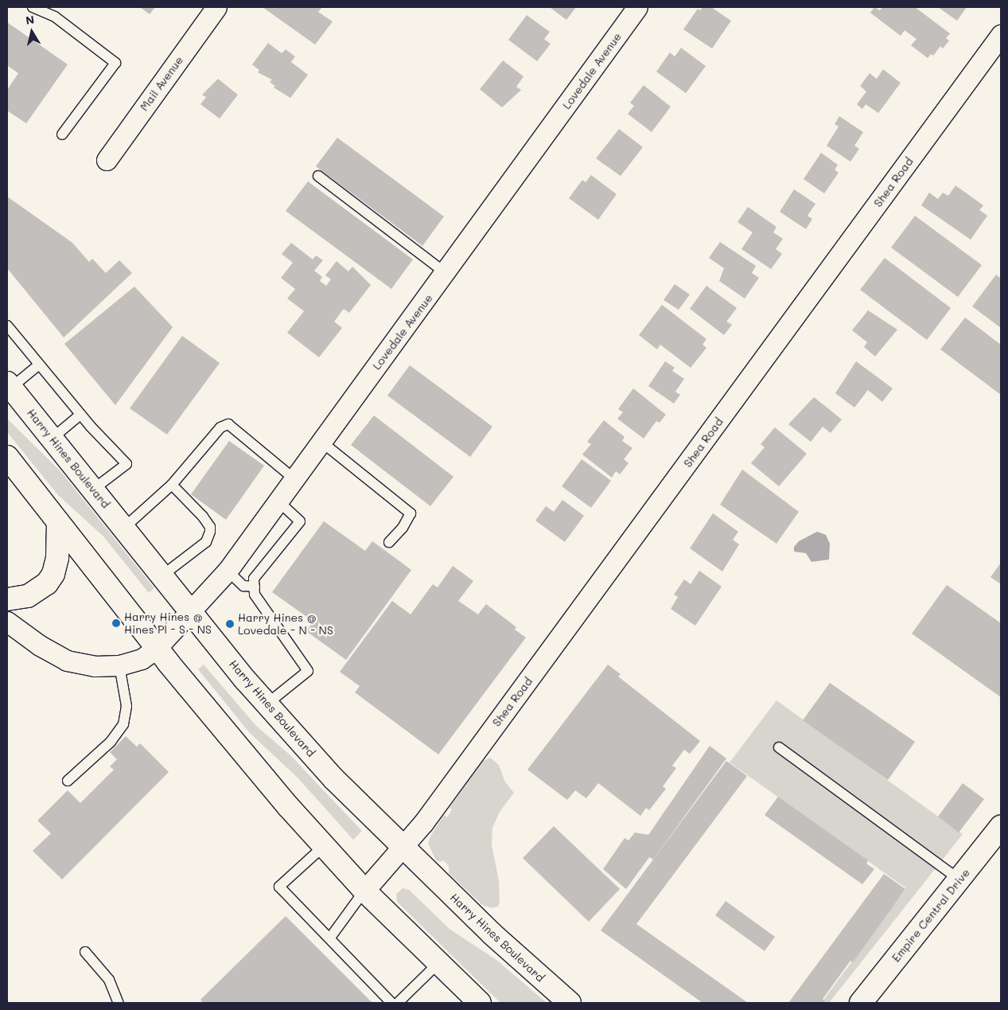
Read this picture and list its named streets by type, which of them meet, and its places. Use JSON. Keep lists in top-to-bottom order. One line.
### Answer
{"streets":{"main road":["Harry Hines Boulevard","Empire Central Drive"],"street":["Lovedale Avenue","Mail Avenue","Shea Road"]},"crossings":[["Lovedale Avenue","Harry Hines Boulevard"],["Shea Road","Harry Hines Boulevard"]],"places":["Harry Hines @ Hines Pl - S - NS","Harry Hines @ Lovedale - N - NS"],"north":"top"}
